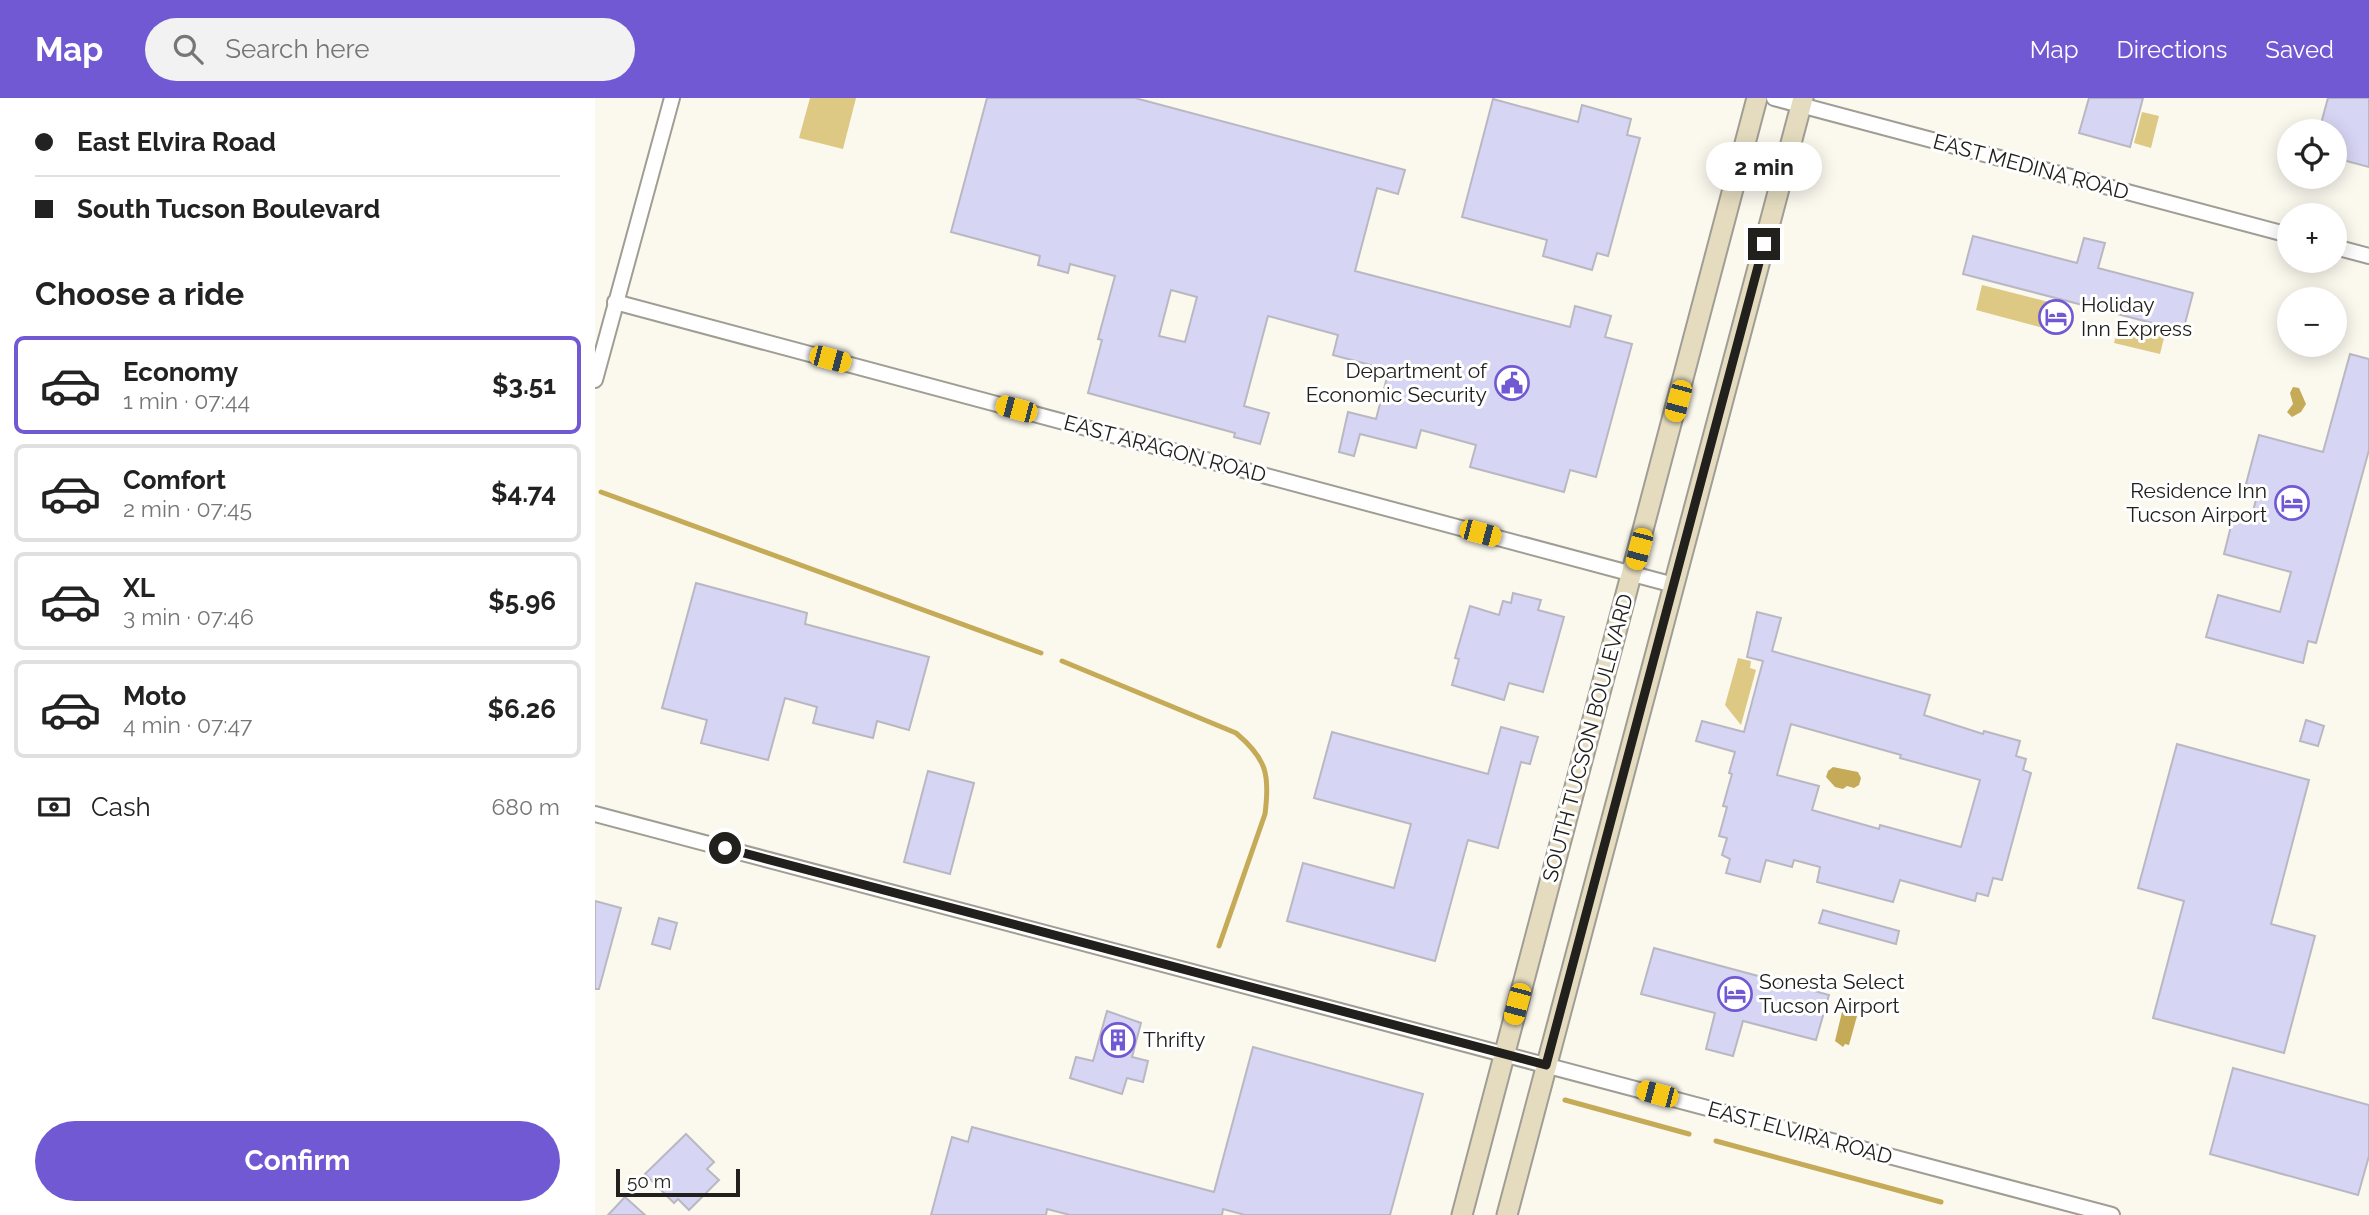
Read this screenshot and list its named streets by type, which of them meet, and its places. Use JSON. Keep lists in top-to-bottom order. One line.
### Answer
{"streets":{"main road":["SOUTH TUCSON BOULEVARD"],"street":["EAST MEDINA ROAD","EAST ARAGON ROAD","EAST ELVIRA ROAD"]},"crossings":[["EAST MEDINA ROAD","SOUTH TUCSON BOULEVARD"],["EAST ARAGON ROAD","SOUTH TUCSON BOULEVARD"],["SOUTH TUCSON BOULEVARD","EAST ELVIRA ROAD"]],"places":{"hotel":["Holiday Inn Express","Residence Inn Tucson Airport","Sonesta Select Tucson Airport"],"public building":["Department of Economic Security"],"building":["Thrifty"]},"scale_bar":"50 m","page":{"header":"Map","search":"Search here","nav":["Map","Directions","Saved"],"banner":["East Elvira Road","South Tucson Boulevard"],"map_buttons":["+","−"],"bubble":"2 min","heading":"Choose a ride","list":[{"name":"Economy","note":"1 min · 07:44","value":"$3.51"},{"name":"Comfort","note":"2 min · 07:45","value":"$4.74"},{"name":"XL","note":"3 min · 07:46","value":"$5.96"},{"name":"Moto","note":"4 min · 07:47","value":"$6.26"}],"pay":["Cash","680 m"],"buttons":"Confirm","scale":"50 m"}}
